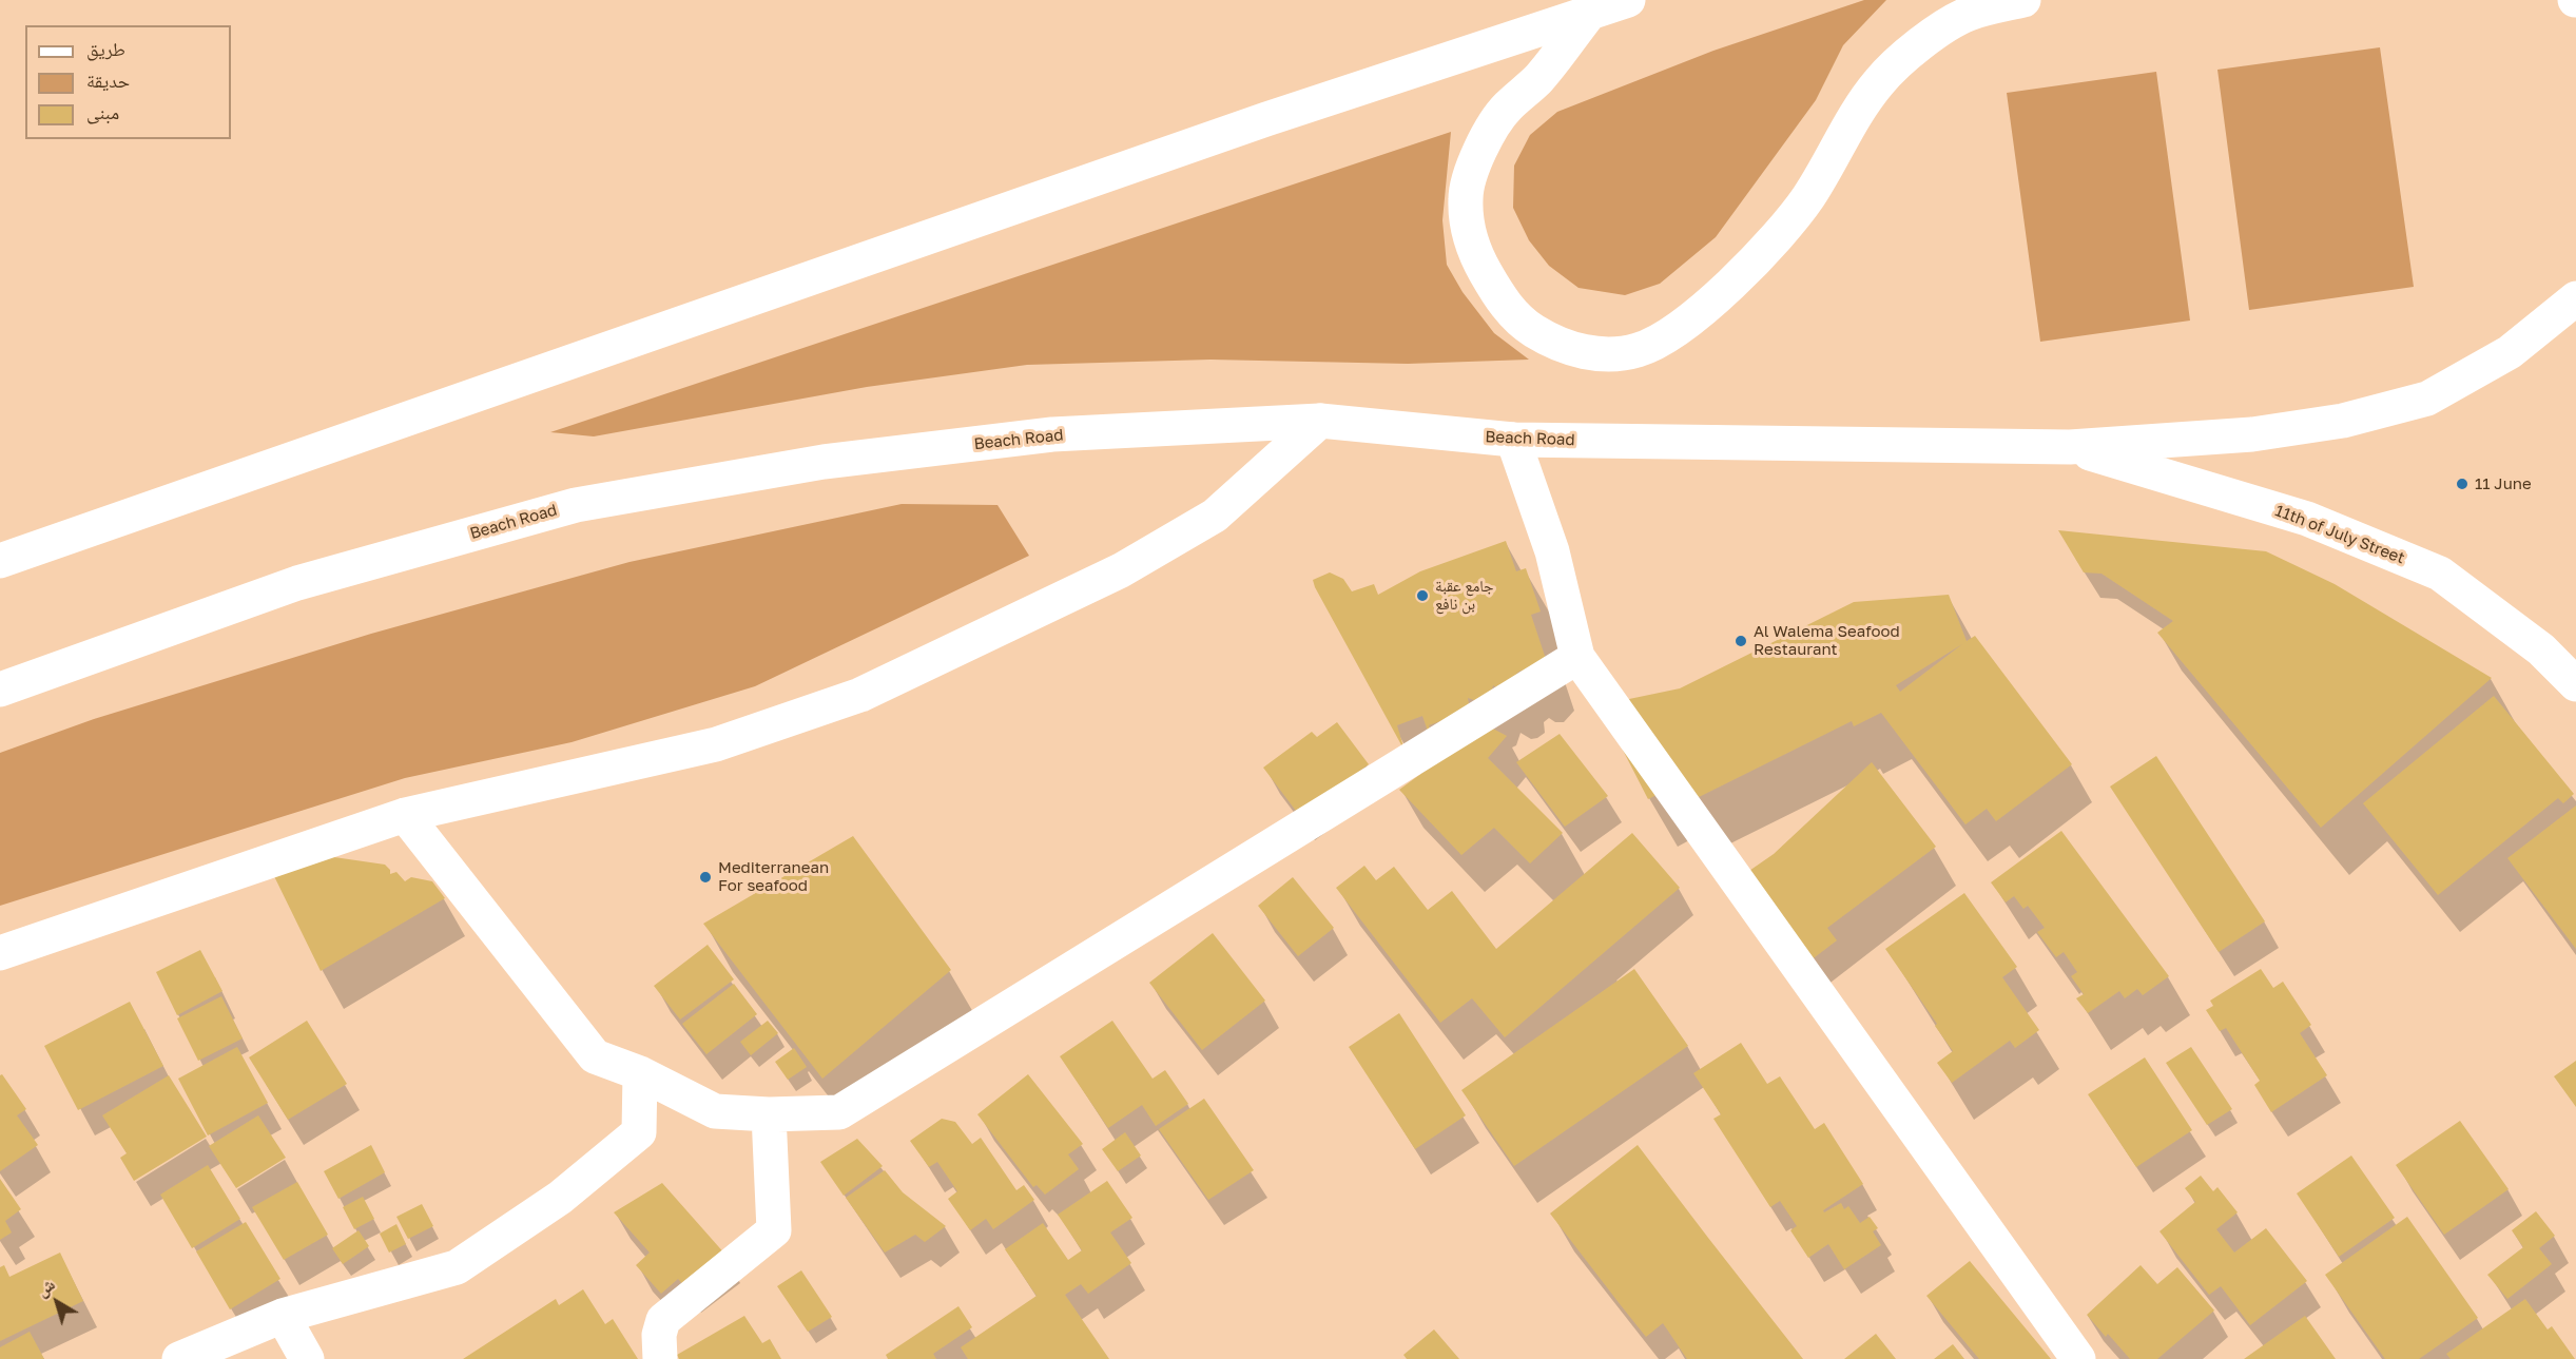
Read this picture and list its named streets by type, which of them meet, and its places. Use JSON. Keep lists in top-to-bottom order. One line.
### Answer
{"streets":{"main road":["Beach Road","11th of July Street"]},"crossings":[["Beach Road","11th of July Street"]],"places":["11 June","جامع عقبة بن نافع","Al Walema Seafood Restaurant","Mediterranean For seafood"],"legend":["طريق","حديقة","مبنى"],"north":"top left"}
